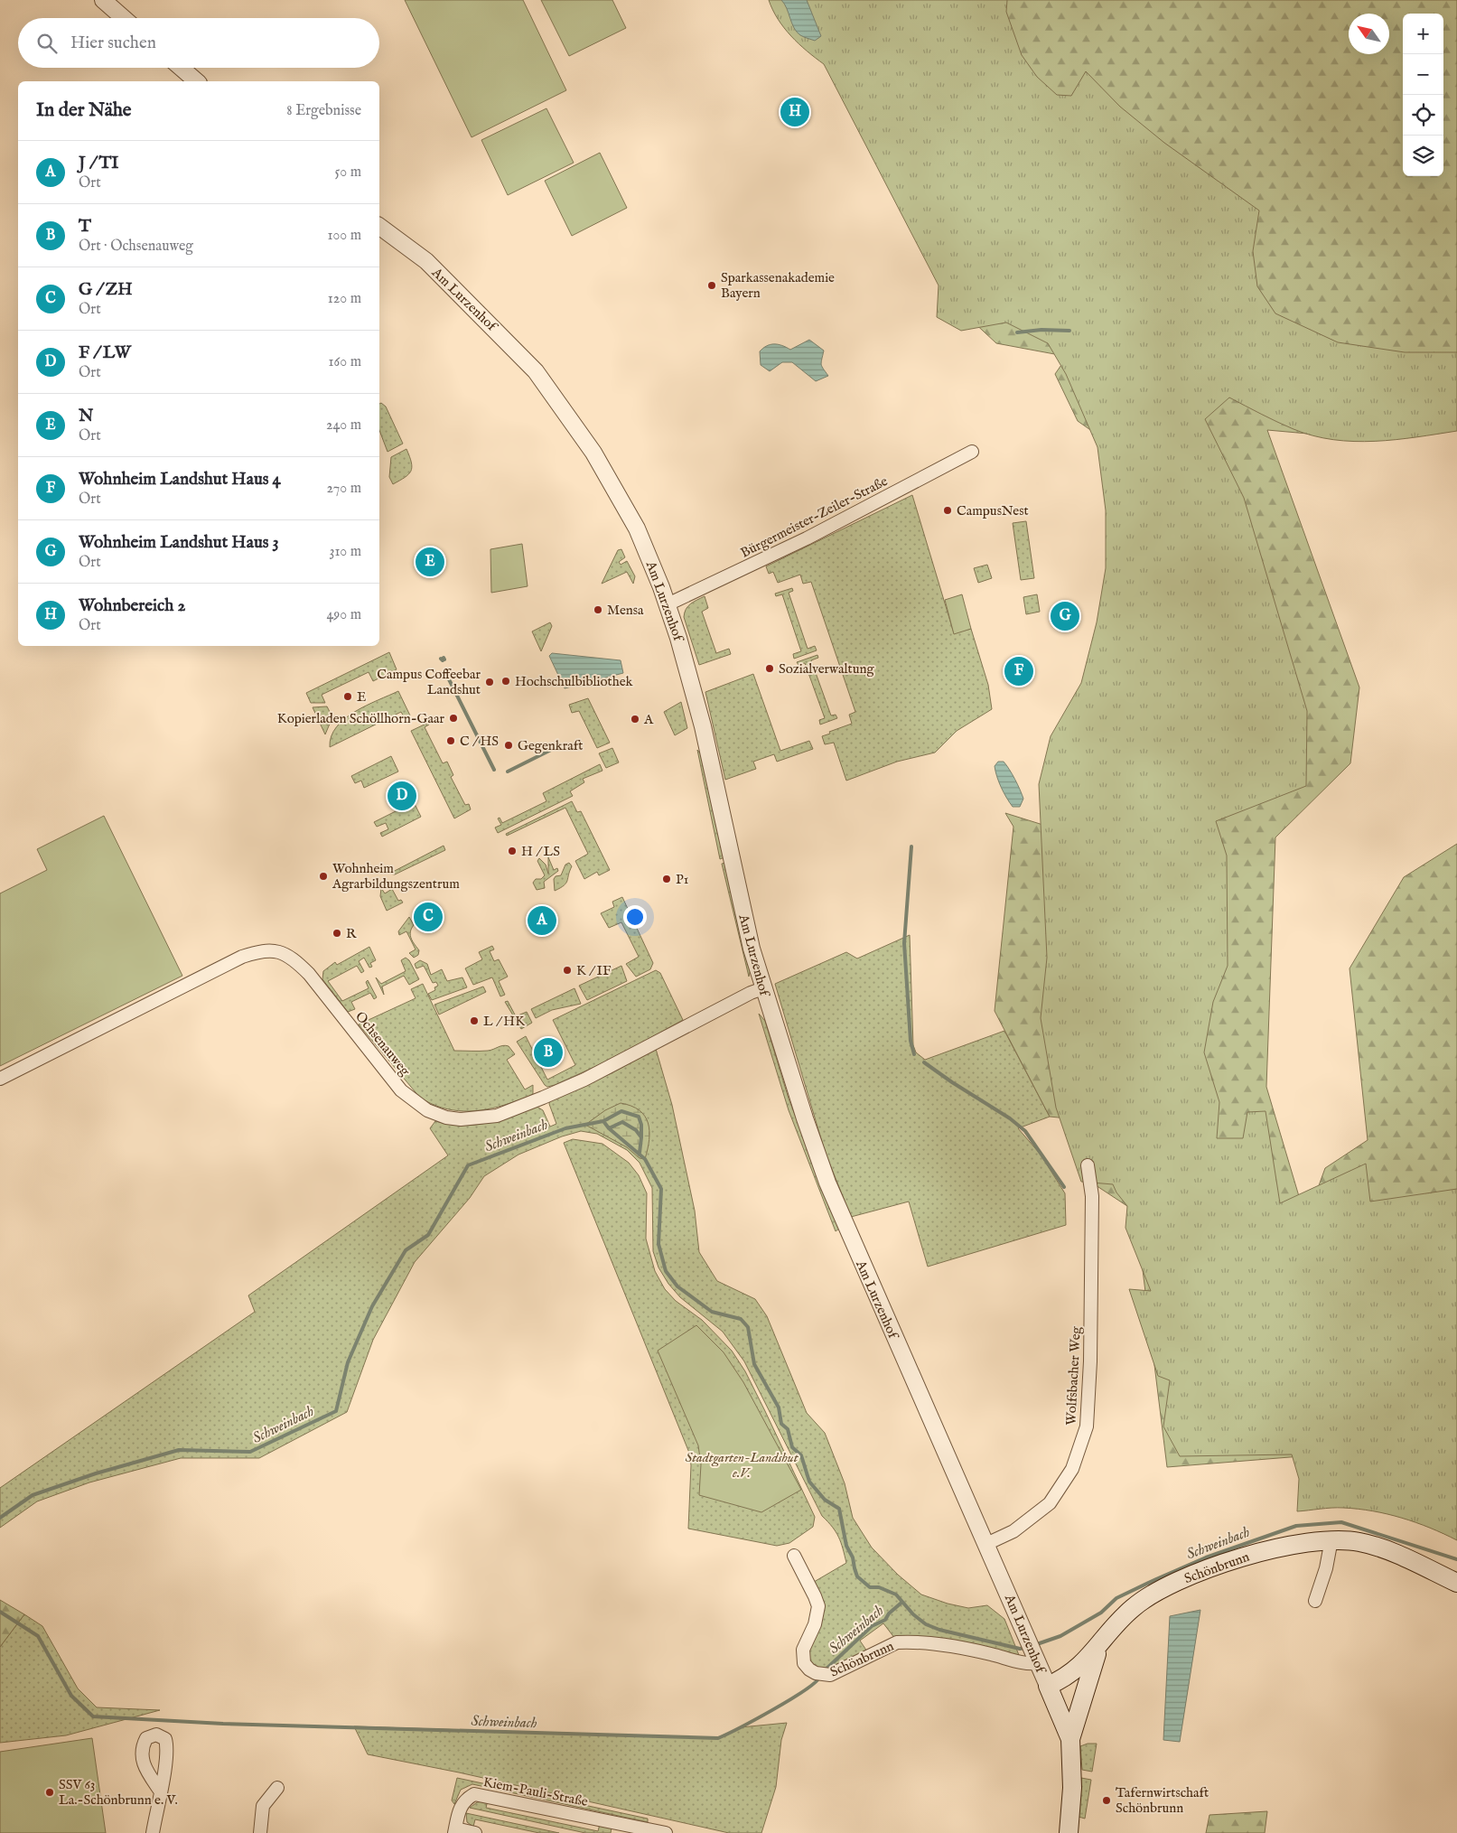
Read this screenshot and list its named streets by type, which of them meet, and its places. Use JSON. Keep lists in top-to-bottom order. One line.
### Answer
{"streets":{"main road":["Am Lurzenhof","Schönbrunn"],"street":["Bürgermeister-Zeiler-Straße","Ochsenauweg","Wolfsbacher Weg","Kiem-Pauli-Straße"]},"crossings":[["Am Lurzenhof","Bürgermeister-Zeiler-Straße"],["Am Lurzenhof","Ochsenauweg"],["Am Lurzenhof","Wolfsbacher Weg"],["Am Lurzenhof","Schönbrunn"]],"water":["Schweinbach"],"parks":["Stadtgarten-Landshut e.V."],"places":["Sparkassenakademie Bayern","CampusNest","Mensa","Sozialverwaltung","Hochschulbibliothek","Campus Coffeebar Landshut","E","Kopierladen Schöllhorn-Gaar","A","C / HS","Gegenkraft","H / LS","Wohnheim Agrarbildungszentrum","P1","R","K / IF","L / HK","SSV 63 La.-Schönbrunn e. V.","Tafernwirtschaft Schönbrunn"],"north":"top left","page":{"map_buttons":["+","−"],"search":"Hier suchen","heading":["In der Nähe","8 Ergebnisse"],"pins":["H","E","G","F","D","C","A","B"],"list":[{"mark":"A","name":"J / TI","note":"Ort","value":"50 m"},{"mark":"B","name":"T","note":"Ort · Ochsenauweg","value":"100 m"},{"mark":"C","name":"G / ZH","note":"Ort","value":"120 m"},{"mark":"D","name":"F / LW","note":"Ort","value":"160 m"},{"mark":"E","name":"N","note":"Ort","value":"240 m"},{"mark":"F","name":"Wohnheim Landshut Haus 4","note":"Ort","value":"270 m"},{"mark":"G","name":"Wohnheim Landshut Haus 3","note":"Ort","value":"310 m"},{"mark":"H","name":"Wohnbereich 2","note":"Ort","value":"490 m"}]}}
